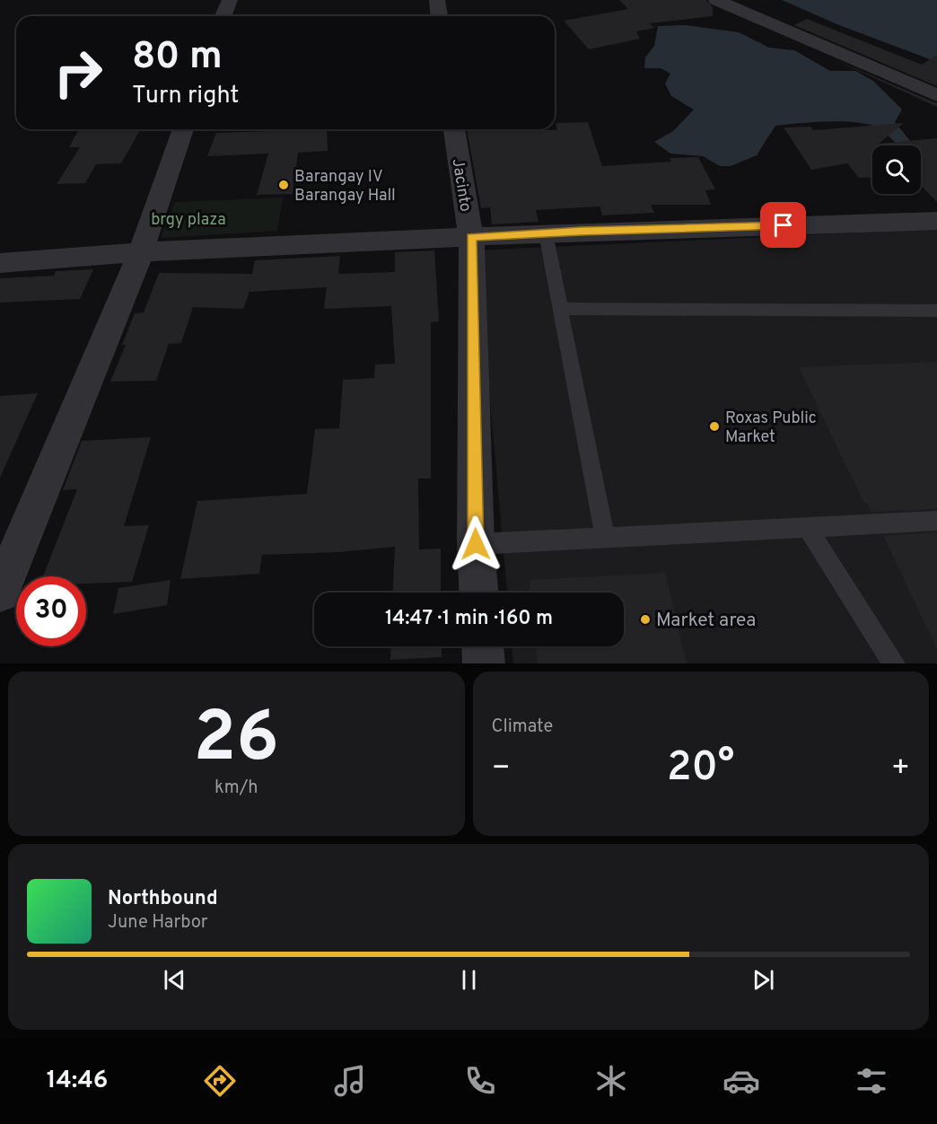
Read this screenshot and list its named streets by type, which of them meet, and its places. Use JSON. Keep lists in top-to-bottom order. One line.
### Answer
{"streets":{"street":["Jacinto"]},"parks":["brgy plaza"],"places":["Barangay IV Barangay Hall","Roxas Public Market","Market area"],"page":{"turn":["80 m","Turn right"],"limit":"30","trip":"14:47 · 1 min · 160 m","tile":[["26","km/h"],"Climate"],"heat":["−","20°","+"],"song":["Northbound","June Harbor"],"tabs":"14:46"}}
